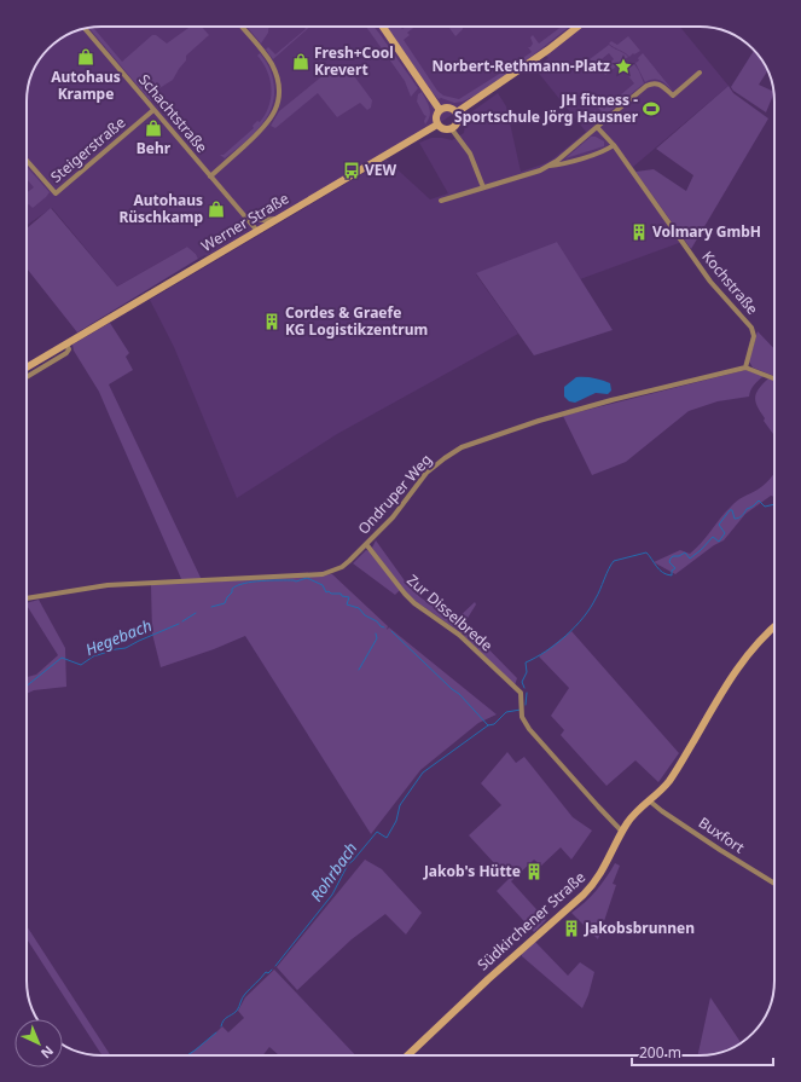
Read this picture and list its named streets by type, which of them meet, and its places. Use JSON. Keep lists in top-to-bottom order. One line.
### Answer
{"streets":{"main road":["Werner Straße","Südkirchener Straße"],"street":["Schachtstraße","Steigerstraße","Kochstraße","Ondruper Weg","Zur Disselbrede","Buxfort"]},"crossings":[["Schachtstraße","Steigerstraße"],["Schachtstraße","Werner Straße"],["Kochstraße","Ondruper Weg"],["Ondruper Weg","Zur Disselbrede"],["Zur Disselbrede","Südkirchener Straße"],["Buxfort","Südkirchener Straße"]],"water":["Hegebach","Rohrbach"],"places":{"shop":["Autohaus Krampe","Fresh+Cool Krevert","Behr","Autohaus Rüschkamp"],"place":["Norbert-Rethmann-Platz"],"sports":["JH fitness - Sportschule Jörg Hausner"],"bus stop":["VEW"],"building":["Volmary GmbH","Cordes & Graefe KG Logistikzentrum","Jakob's Hütte","Jakobsbrunnen"]},"scale_bar":"200 m","north":"bottom right"}
